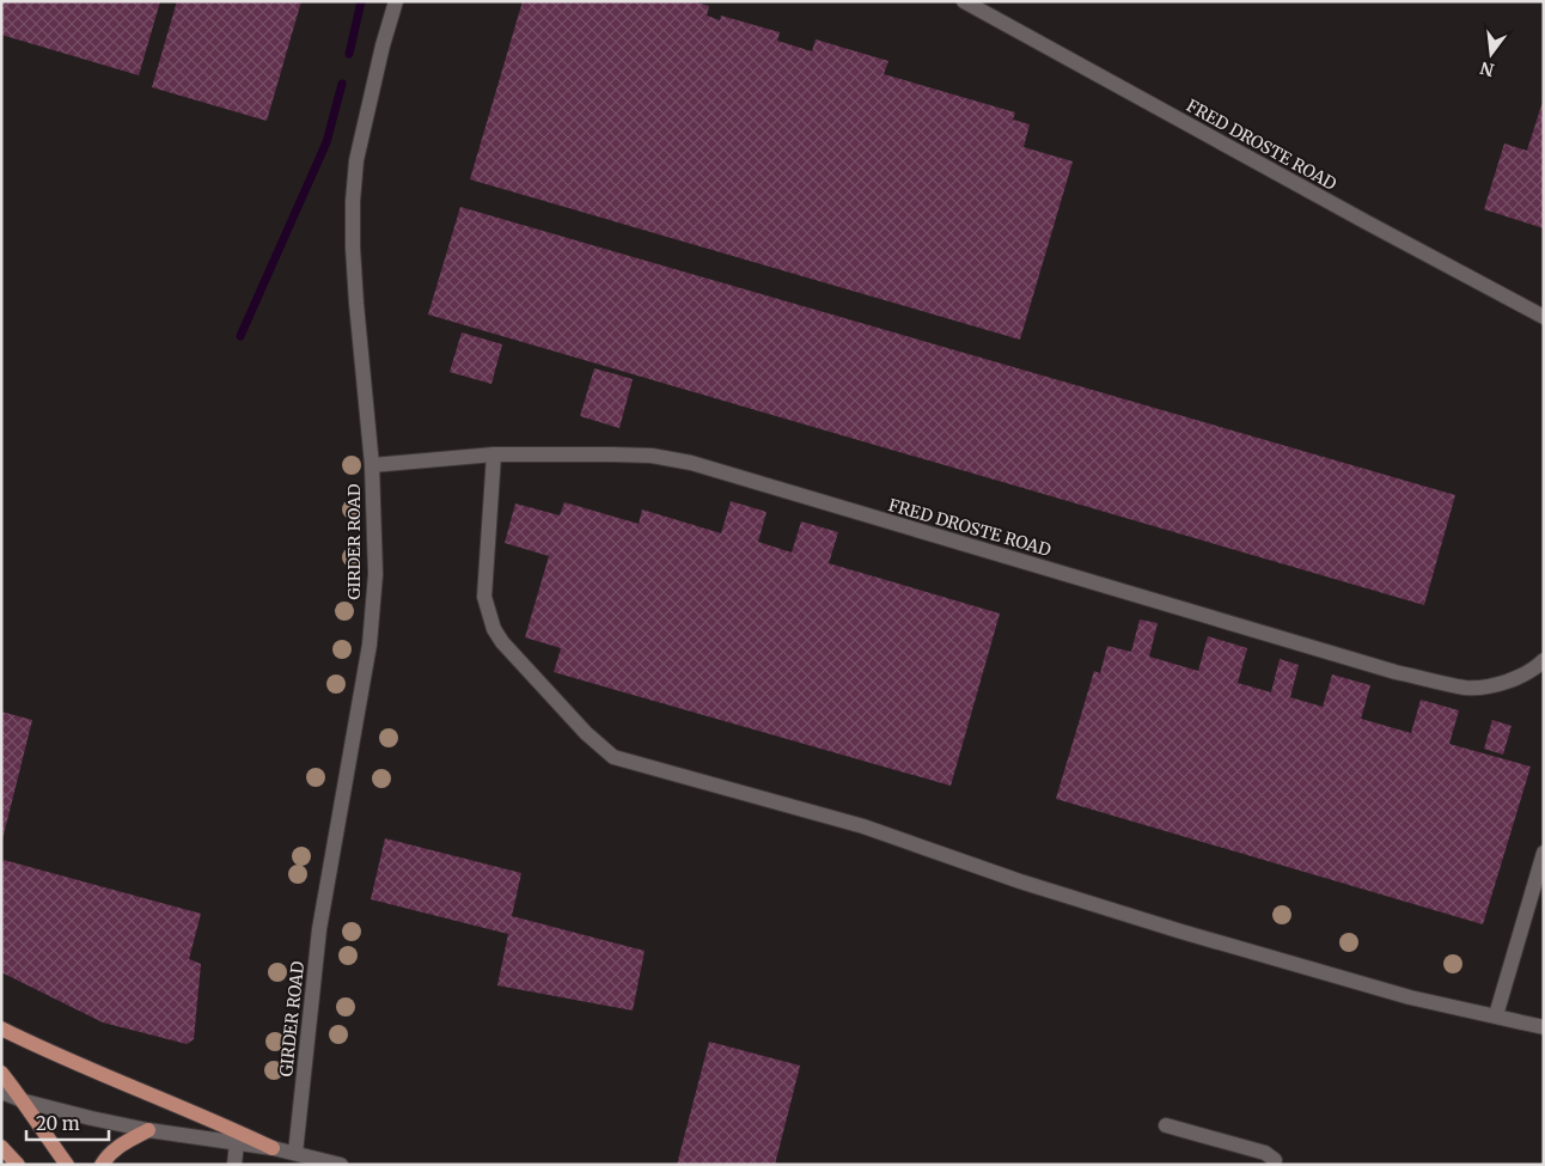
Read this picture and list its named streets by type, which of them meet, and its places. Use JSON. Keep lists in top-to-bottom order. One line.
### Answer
{"streets":{"street":["FRED DROSTE ROAD","GIRDER ROAD"]},"crossings":[["FRED DROSTE ROAD","GIRDER ROAD"]],"scale_bar":"20 m","north":"bottom"}
